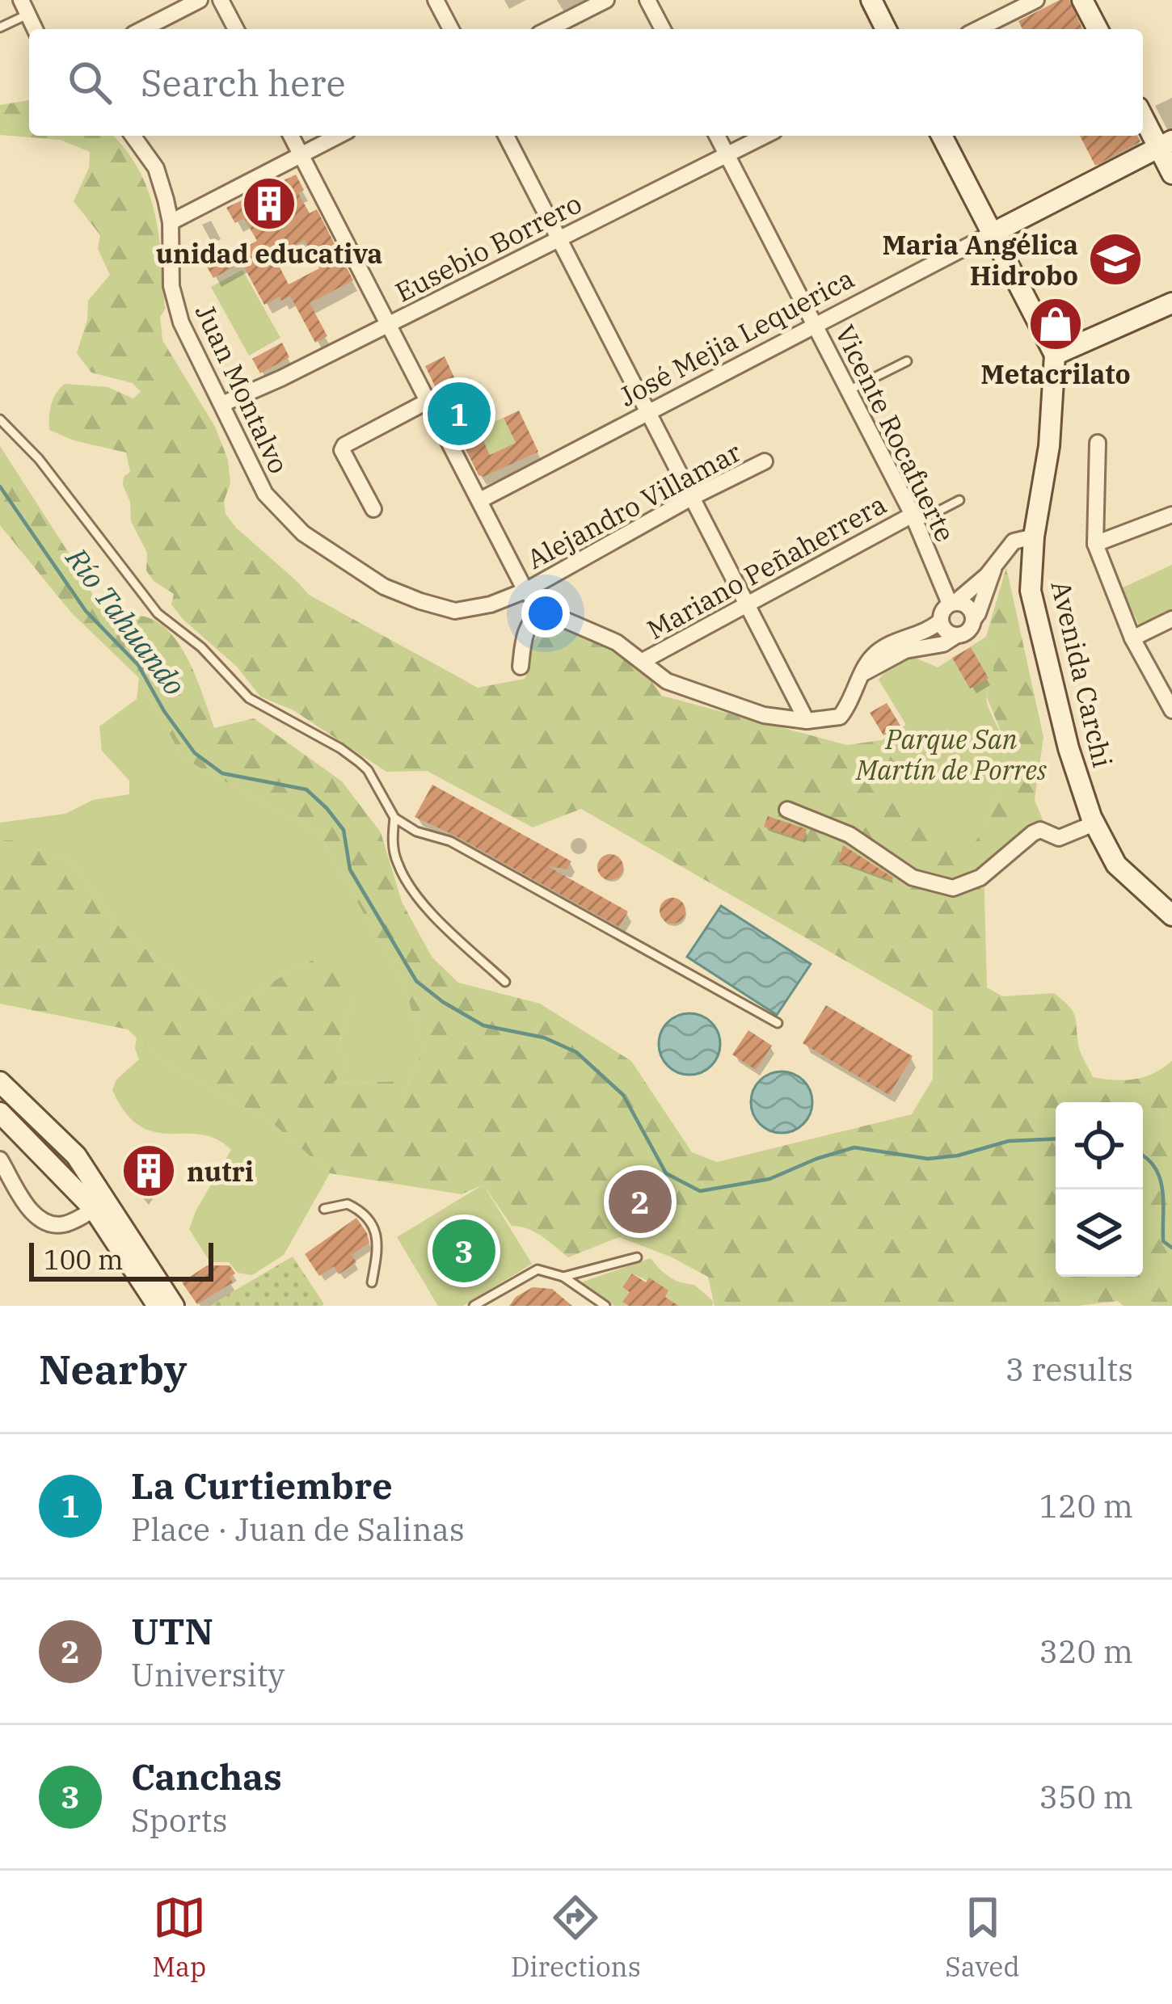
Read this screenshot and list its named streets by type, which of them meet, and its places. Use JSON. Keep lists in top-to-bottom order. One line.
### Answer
{"streets":{"street":["Eusebio Borrero","José Mejia Lequerica","Juan Montalvo","Vicente Rocafuerte","Alejandro Villamar","Mariano Peñaherrera","Avenida Carchi"]},"crossings":[["Eusebio Borrero","Juan Montalvo"],["Eusebio Borrero","Vicente Rocafuerte"],["José Mejia Lequerica","Vicente Rocafuerte"],["Juan Montalvo","Alejandro Villamar"],["Vicente Rocafuerte","Mariano Peñaherrera"]],"water":["Río Tahuando"],"parks":["Parque San Martín de Porres"],"places":{"building":["unidad educativa","nutri"],"school or university":["Maria Angélica Hidrobo"],"shop":["Metacrilato"]},"scale_bar":"100 m","page":{"search":"Search here","pins":["1","2","3"],"scale":"100 m","heading":["Nearby","3 results"],"list":[{"mark":"1","name":"La Curtiembre","note":"Place · Juan de Salinas","value":"120 m"},{"mark":"2","name":"UTN","note":"University","value":"320 m"},{"mark":"3","name":"Canchas","note":"Sports","value":"350 m"}],"nav":["Map","Directions","Saved"]}}
